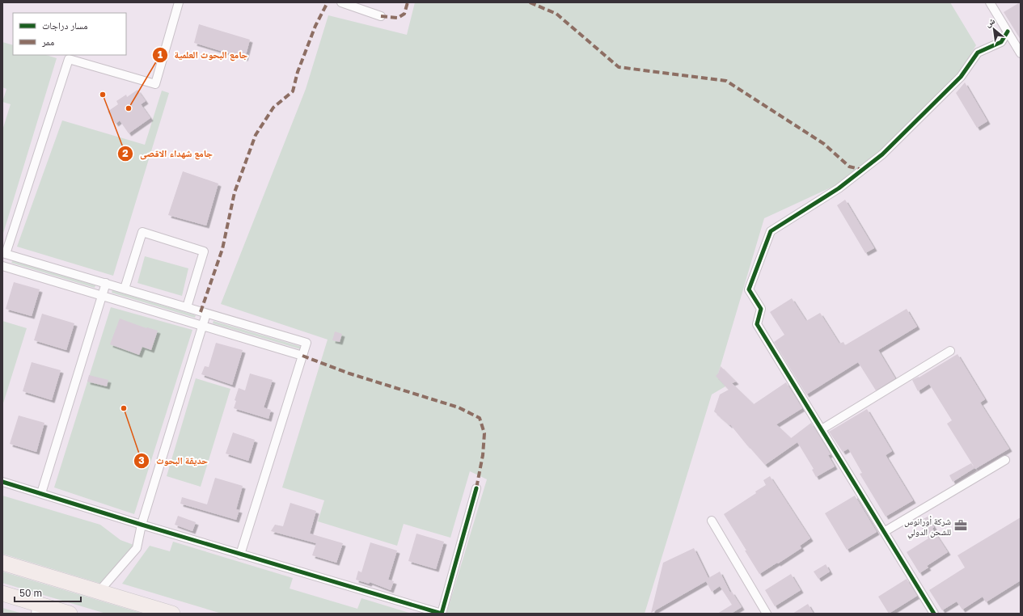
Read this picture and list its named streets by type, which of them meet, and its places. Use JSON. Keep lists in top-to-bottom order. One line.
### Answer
{"places":{"other":["جامع شهداء الاقصى","جامع البحوث العلمية","حديقة البحوث"],"office":["شركة أورانوس للشحن الدولي"]},"legend":["مسار دراجات","ممر"],"scale_bar":"50 m","north":"top left"}
